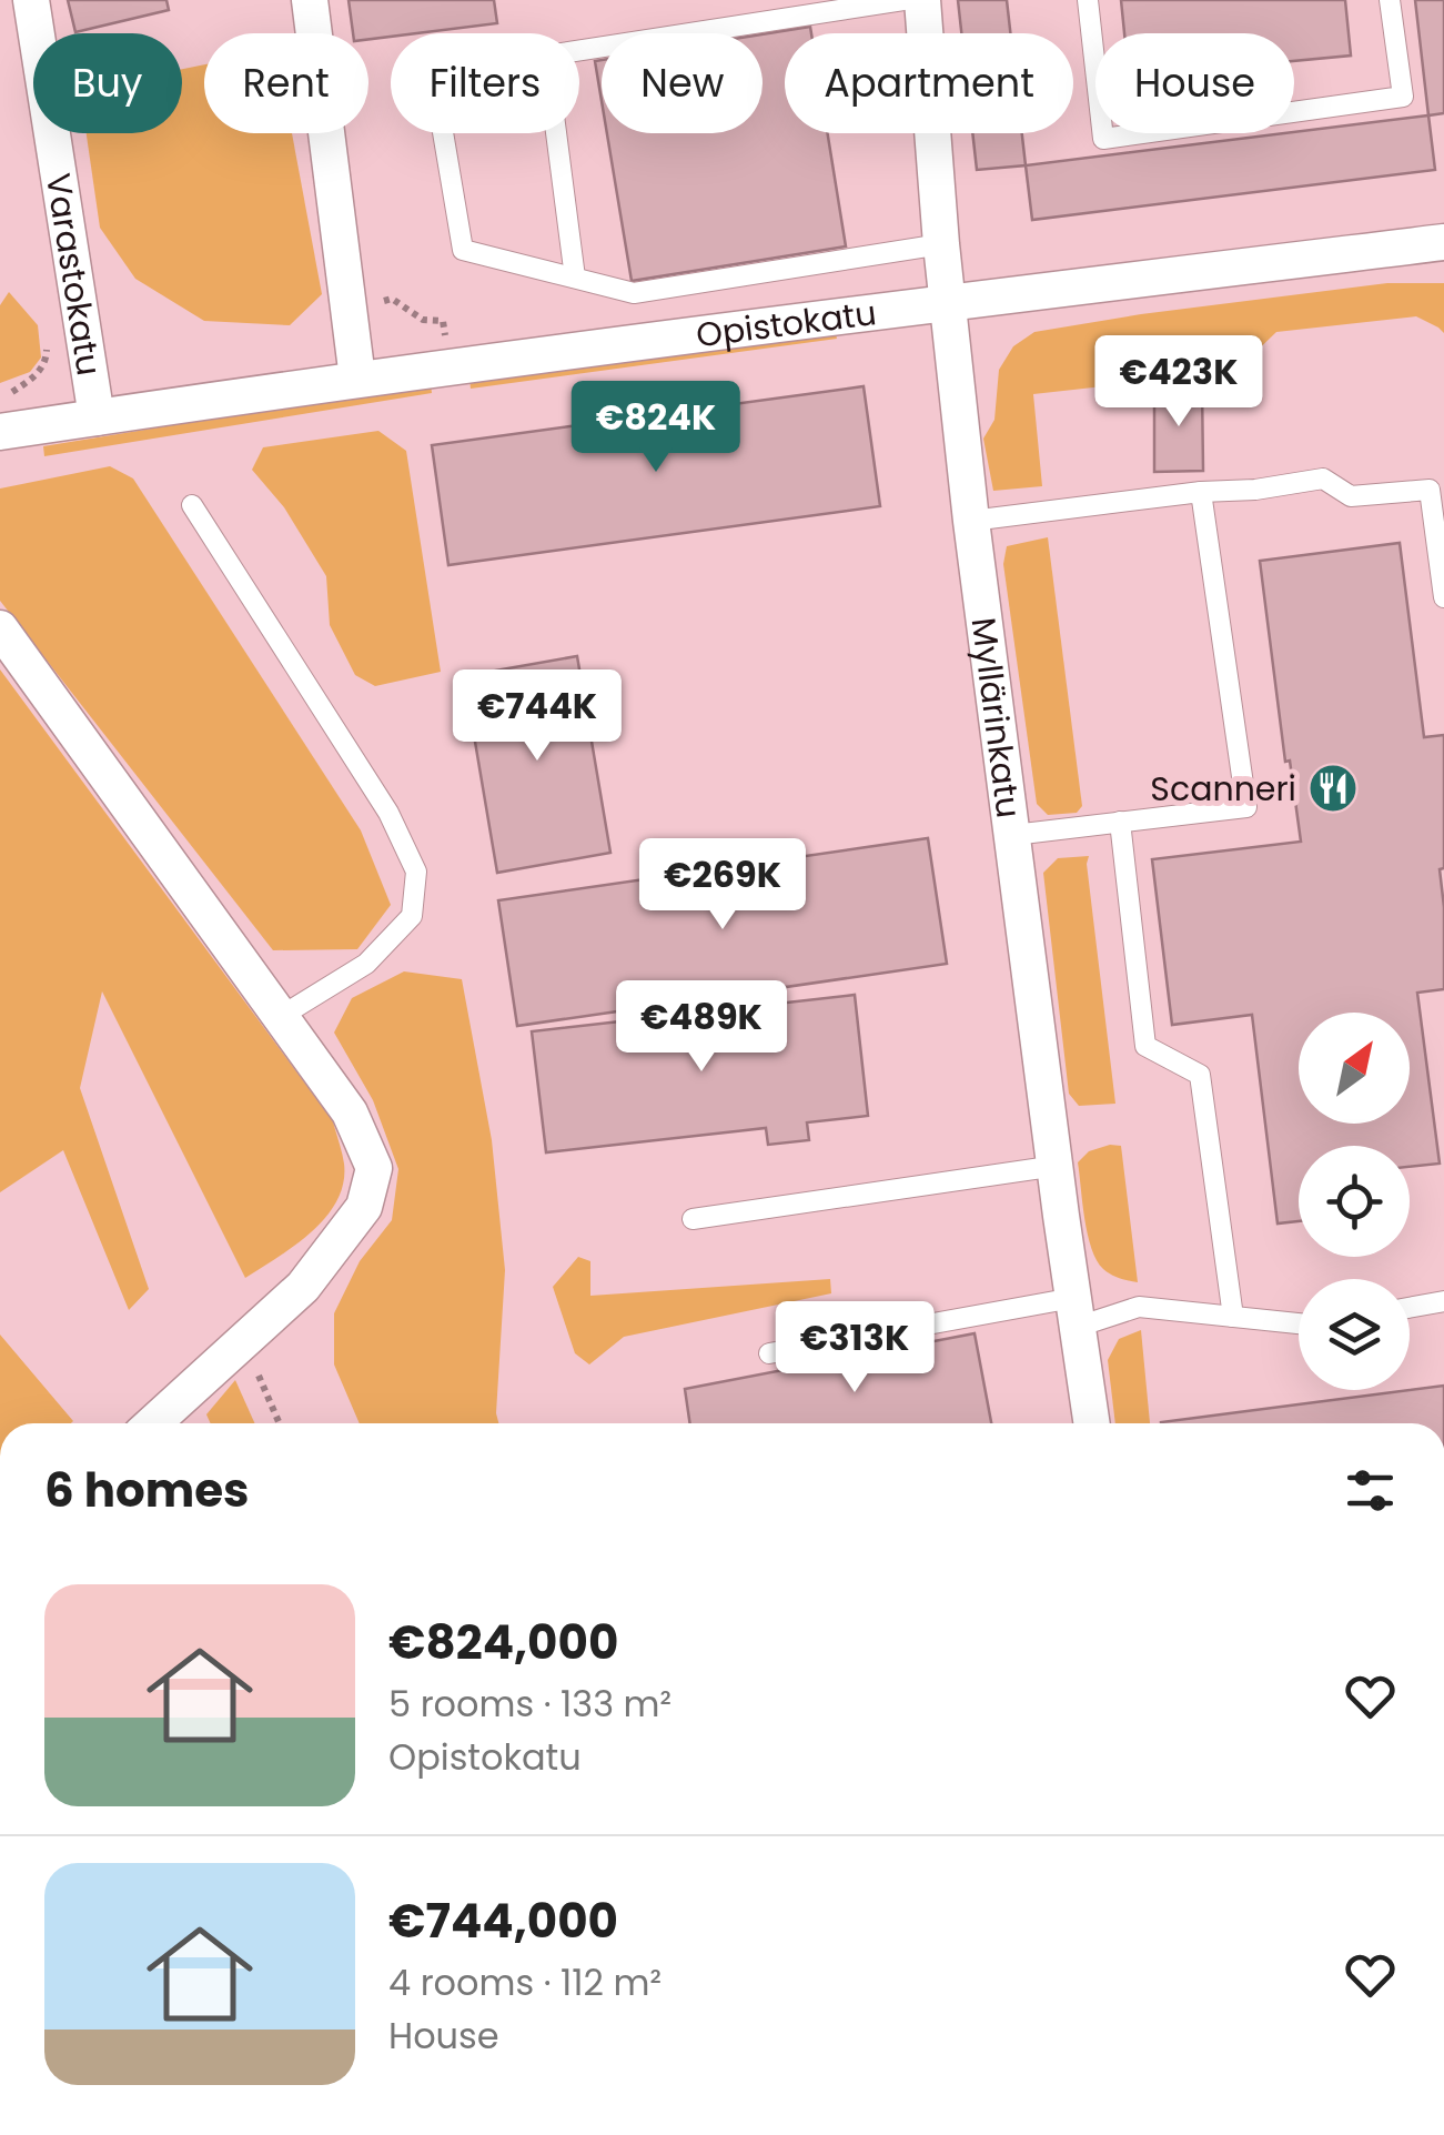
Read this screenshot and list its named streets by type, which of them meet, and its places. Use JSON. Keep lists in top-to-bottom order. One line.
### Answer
{"streets":{"street":["Varastokatu","Opistokatu","Myllärinkatu"]},"crossings":[["Varastokatu","Opistokatu"],["Opistokatu","Myllärinkatu"]],"places":{"restaurant":["Scanneri"]},"north":"top right","page":{"chip":["Buy","Rent","Filters","New","Apartment","House"],"price":["€423K","€824K","€744K","€269K","€489K","€313K"],"heading":"6 homes","list":[{"name":"€824,000","note":"5 rooms · 133 m² · Opistokatu"},{"name":"€744,000","note":"4 rooms · 112 m² · House"}]}}
